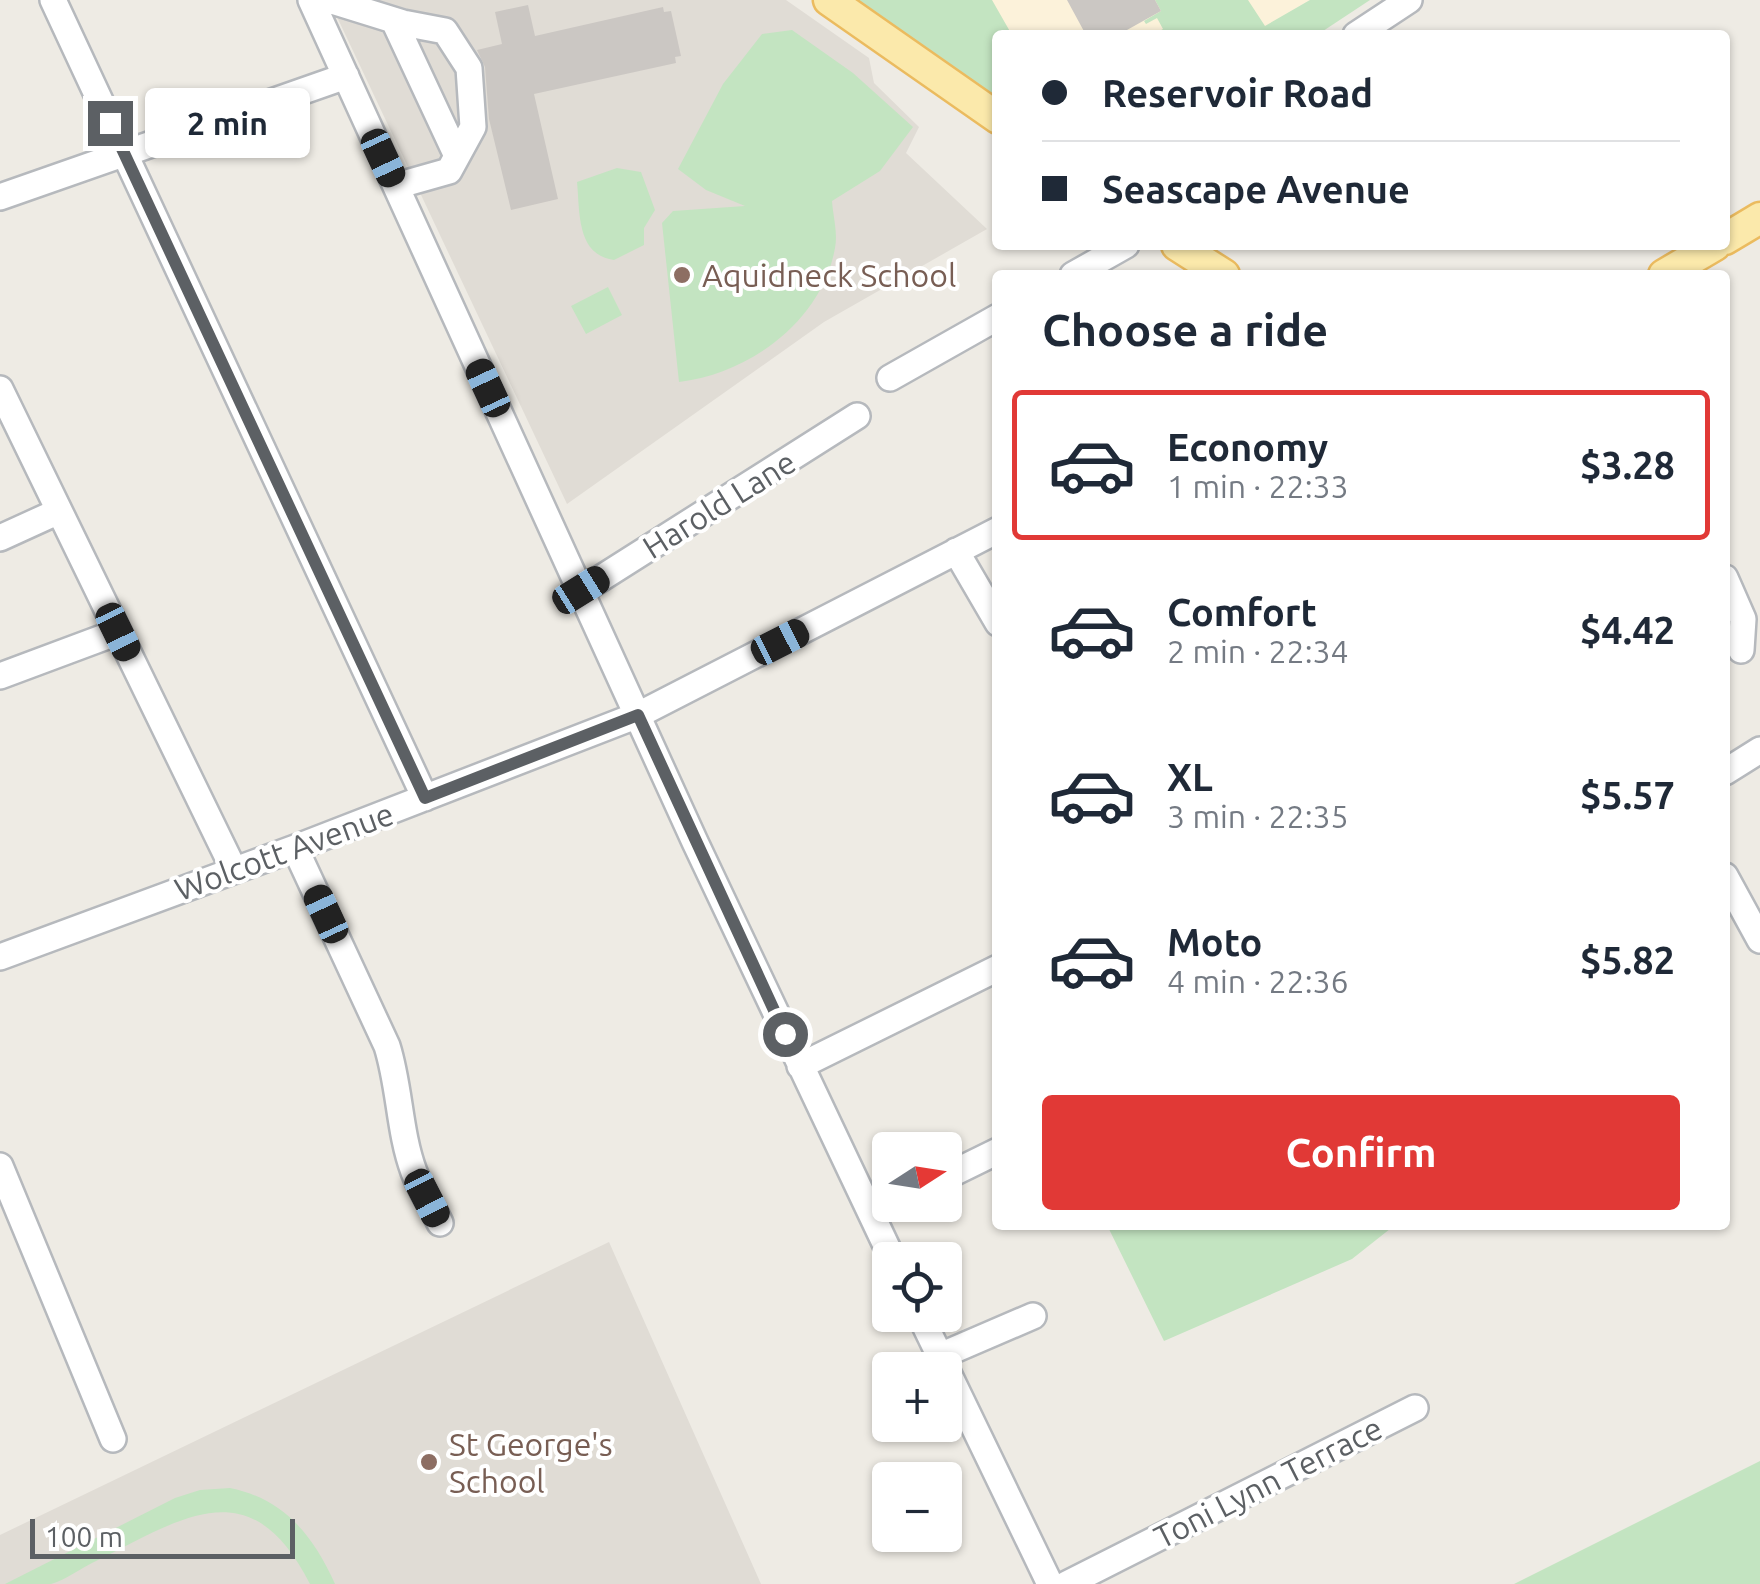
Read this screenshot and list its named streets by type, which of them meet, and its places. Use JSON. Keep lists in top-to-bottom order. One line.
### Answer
{"streets":{"street":["Harold Lane","Wolcott Avenue","Toni Lynn Terrace"]},"places":["Aquidneck School","St George's School"],"scale_bar":"100 m","north":"right","page":{"banner":["Reservoir Road","Seascape Avenue"],"bubble":"2 min","heading":"Choose a ride","list":[{"name":"Economy","note":"1 min · 22:33","value":"$3.28"},{"name":"Comfort","note":"2 min · 22:34","value":"$4.42"},{"name":"XL","note":"3 min · 22:35","value":"$5.57"},{"name":"Moto","note":"4 min · 22:36","value":"$5.82"}],"buttons":"Confirm","map_buttons":["+","−"],"scale":"100 m"}}
